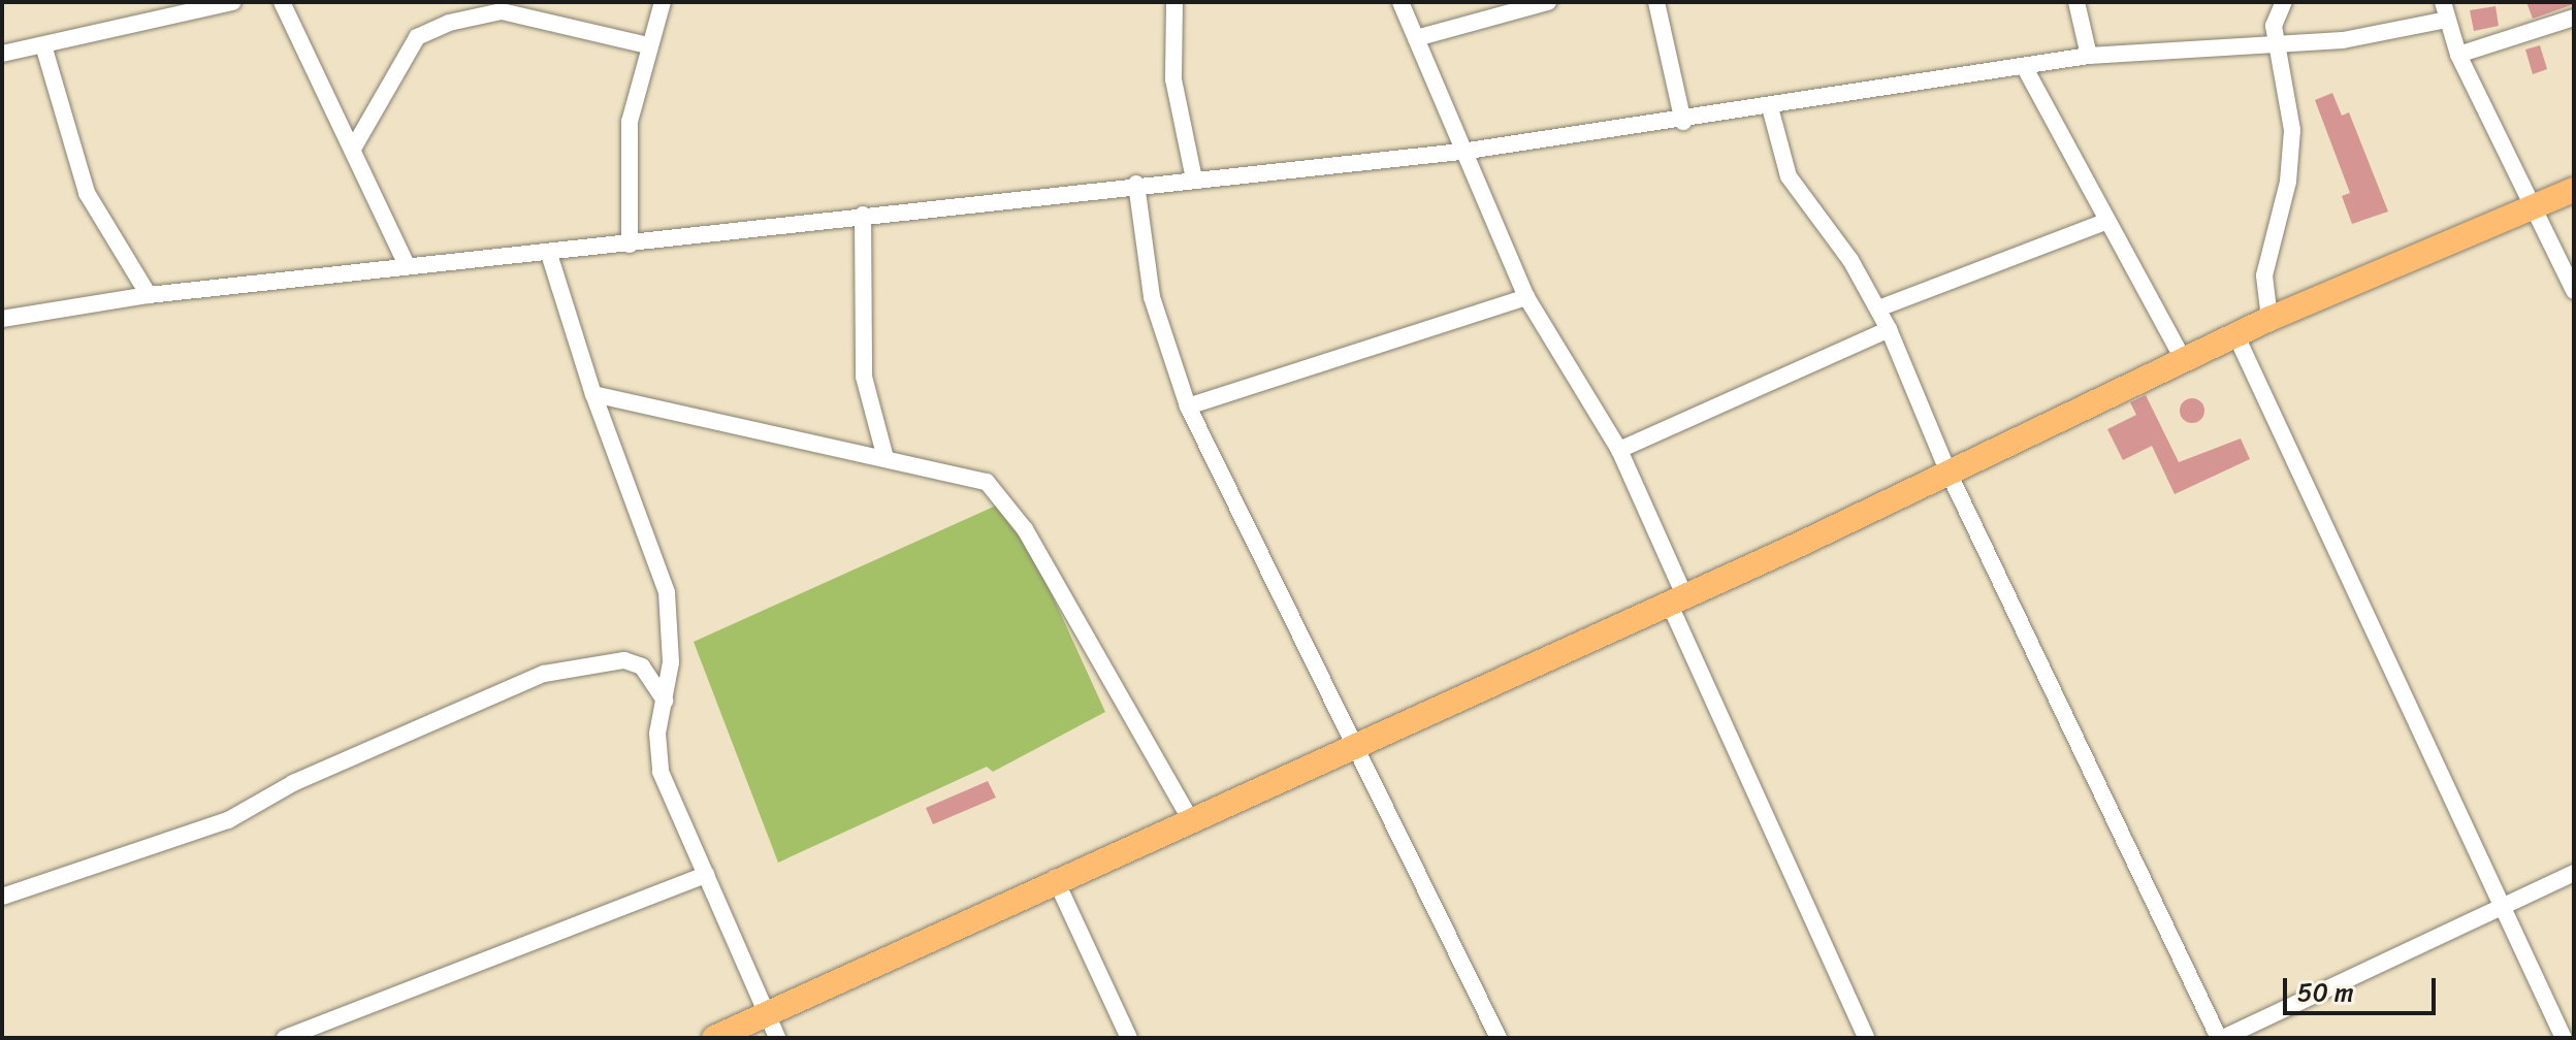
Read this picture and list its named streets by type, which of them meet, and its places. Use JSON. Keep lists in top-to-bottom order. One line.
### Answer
{"scale_bar":"50 m"}
